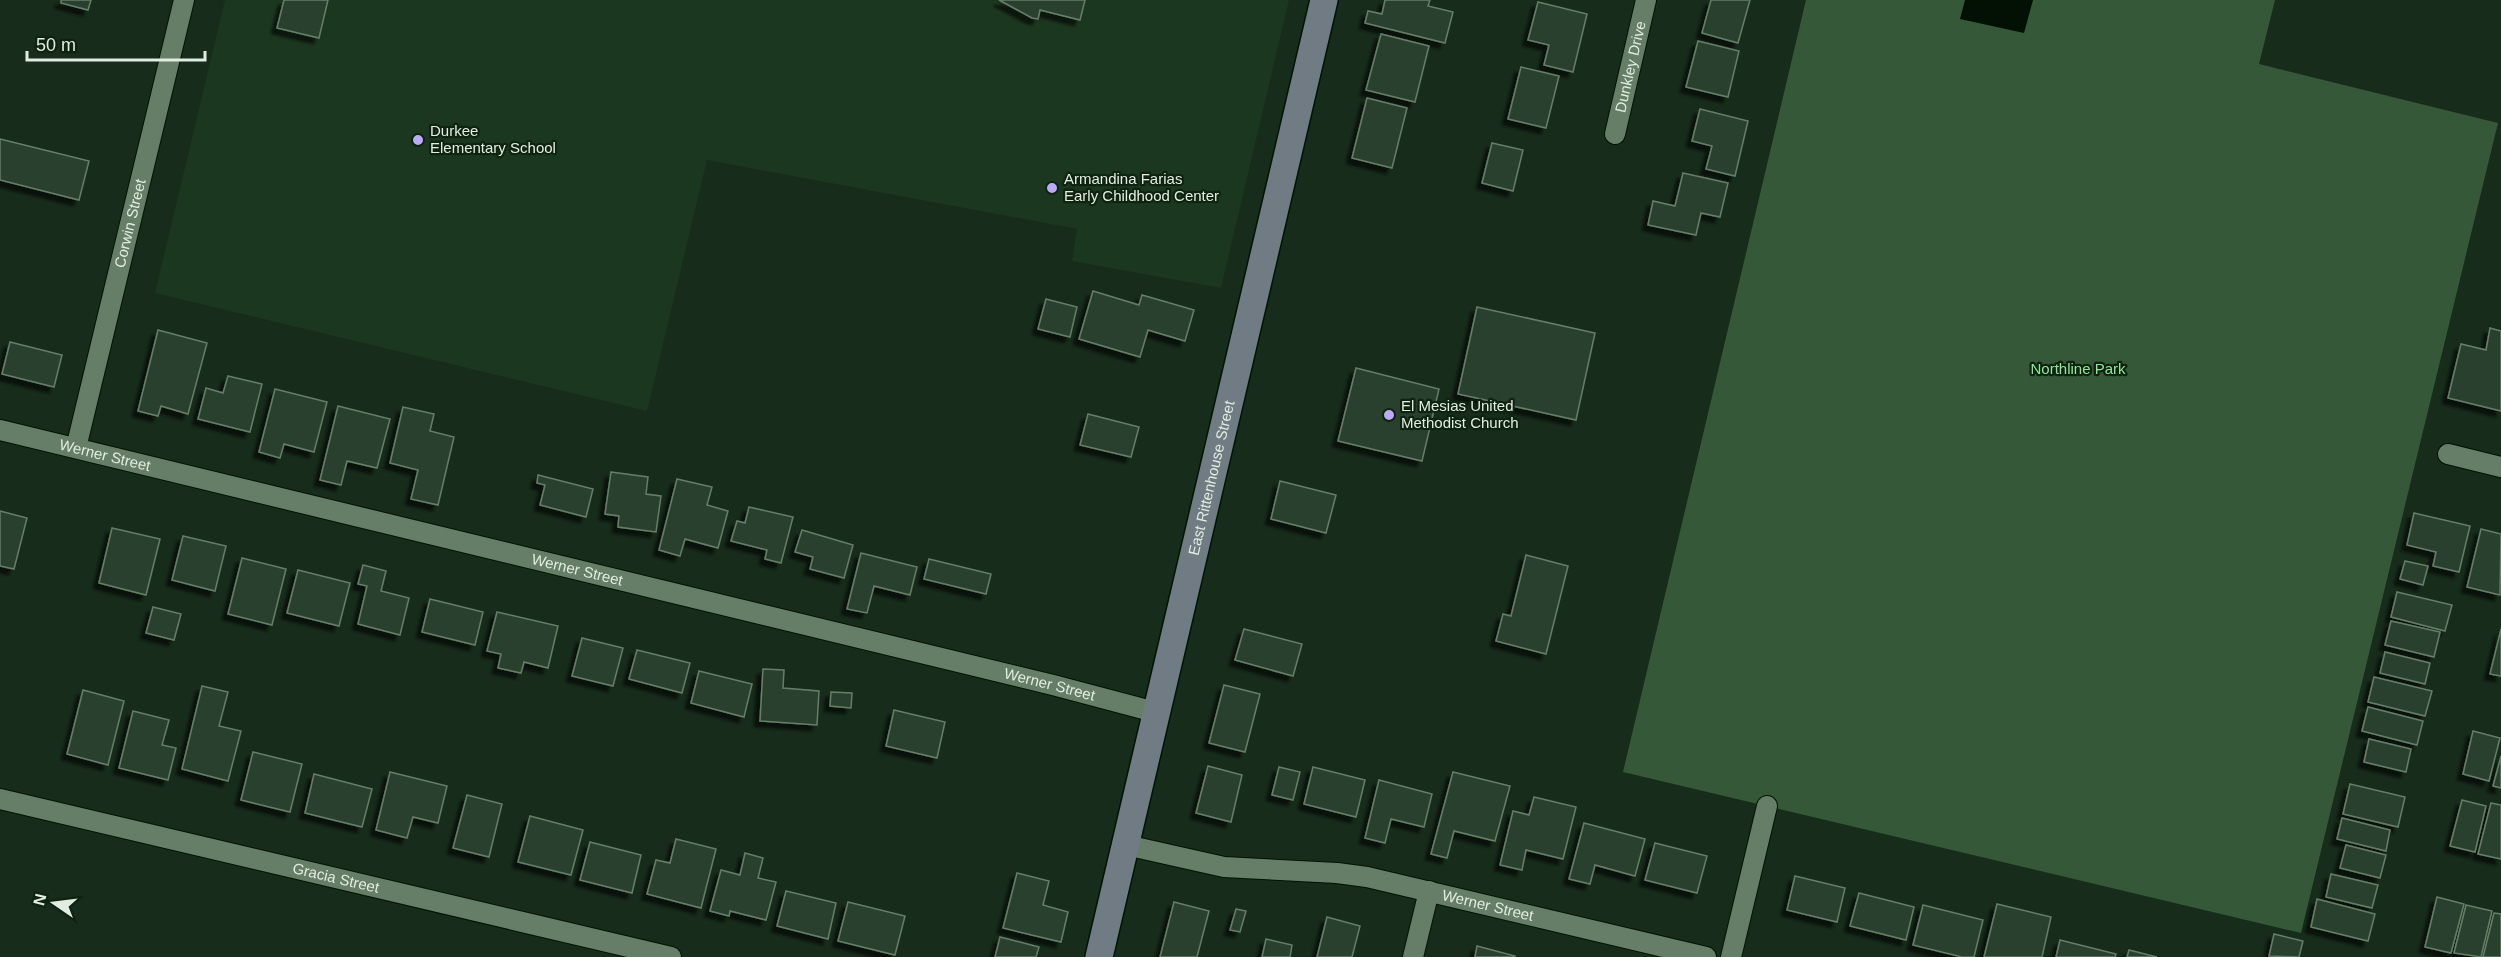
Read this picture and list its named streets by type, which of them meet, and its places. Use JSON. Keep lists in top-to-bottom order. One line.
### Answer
{"streets":{"street":["Dunkley Drive","Corwin Street","Werner Street","East Rittenhouse Street","Gracia Street"]},"crossings":[["Corwin Street","Werner Street"],["Werner Street","East Rittenhouse Street"]],"parks":["Northline Park"],"places":["Durkee Elementary School","Armandina Farias Early Childhood Center","El Mesias United Methodist Church"],"scale_bar":"50 m","north":"left"}
